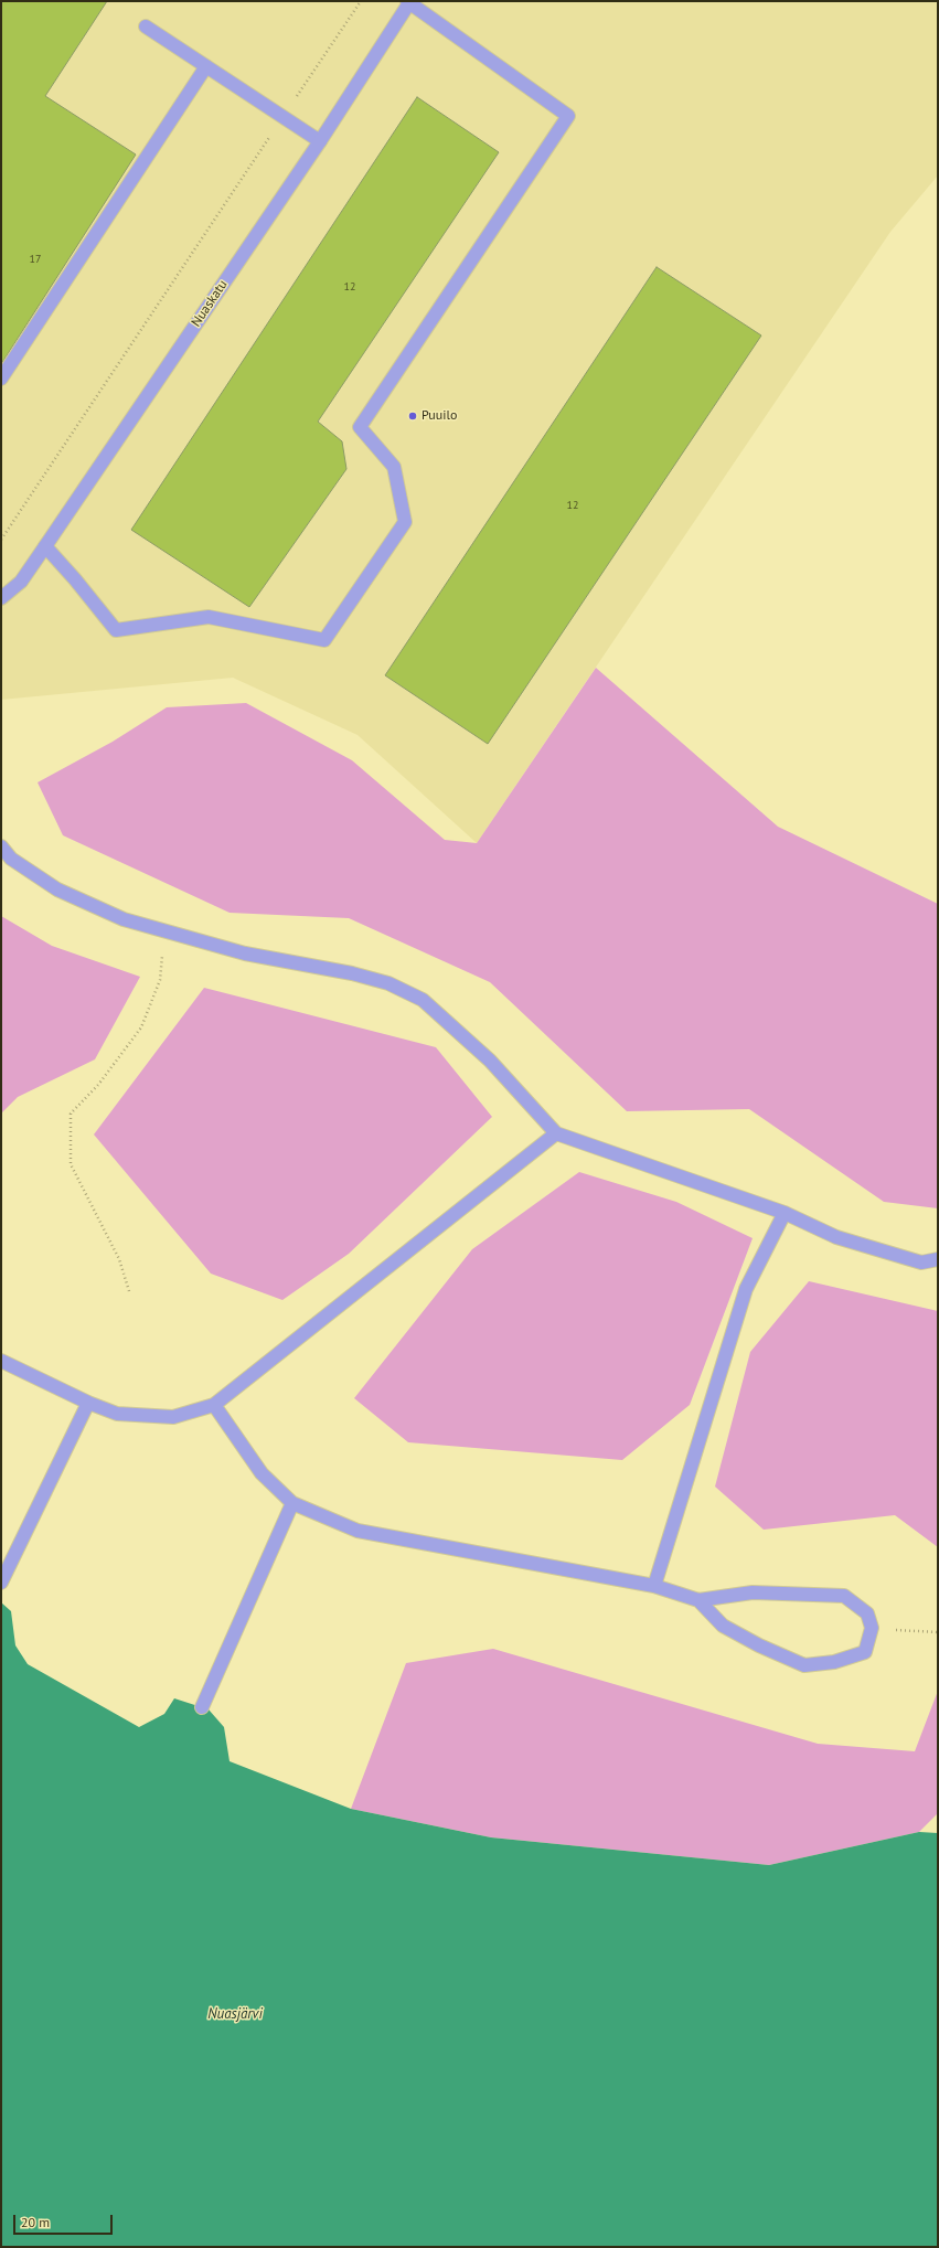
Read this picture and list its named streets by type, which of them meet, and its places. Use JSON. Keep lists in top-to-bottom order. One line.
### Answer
{"streets":{"street":["Nuaskatu"]},"water":["Nuasjärvi"],"places":["Puuilo"],"house_numbers":["17","12","12"],"scale_bar":"20 m"}
